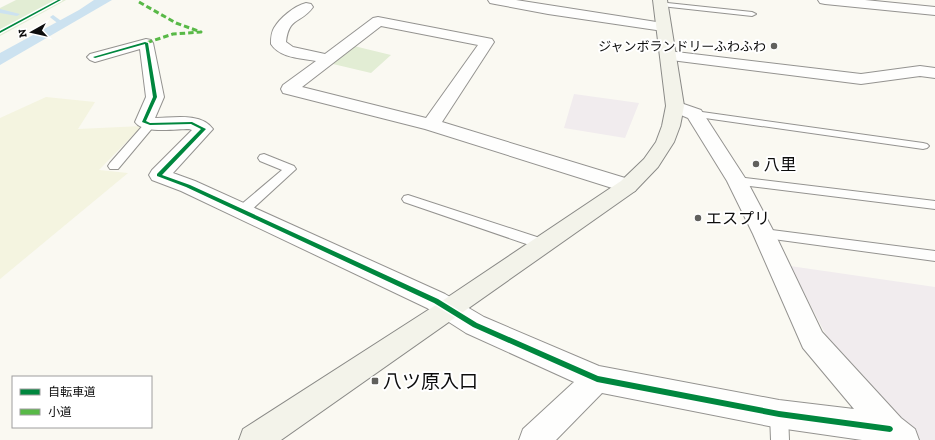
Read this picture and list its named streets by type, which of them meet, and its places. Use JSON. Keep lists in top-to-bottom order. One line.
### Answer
{"places":{"other":["ジャンボランドリーふわふわ","八里","エスプリ"],"transit":["八ツ原入口"]},"legend":["自転車道","小道"],"north":"left"}
